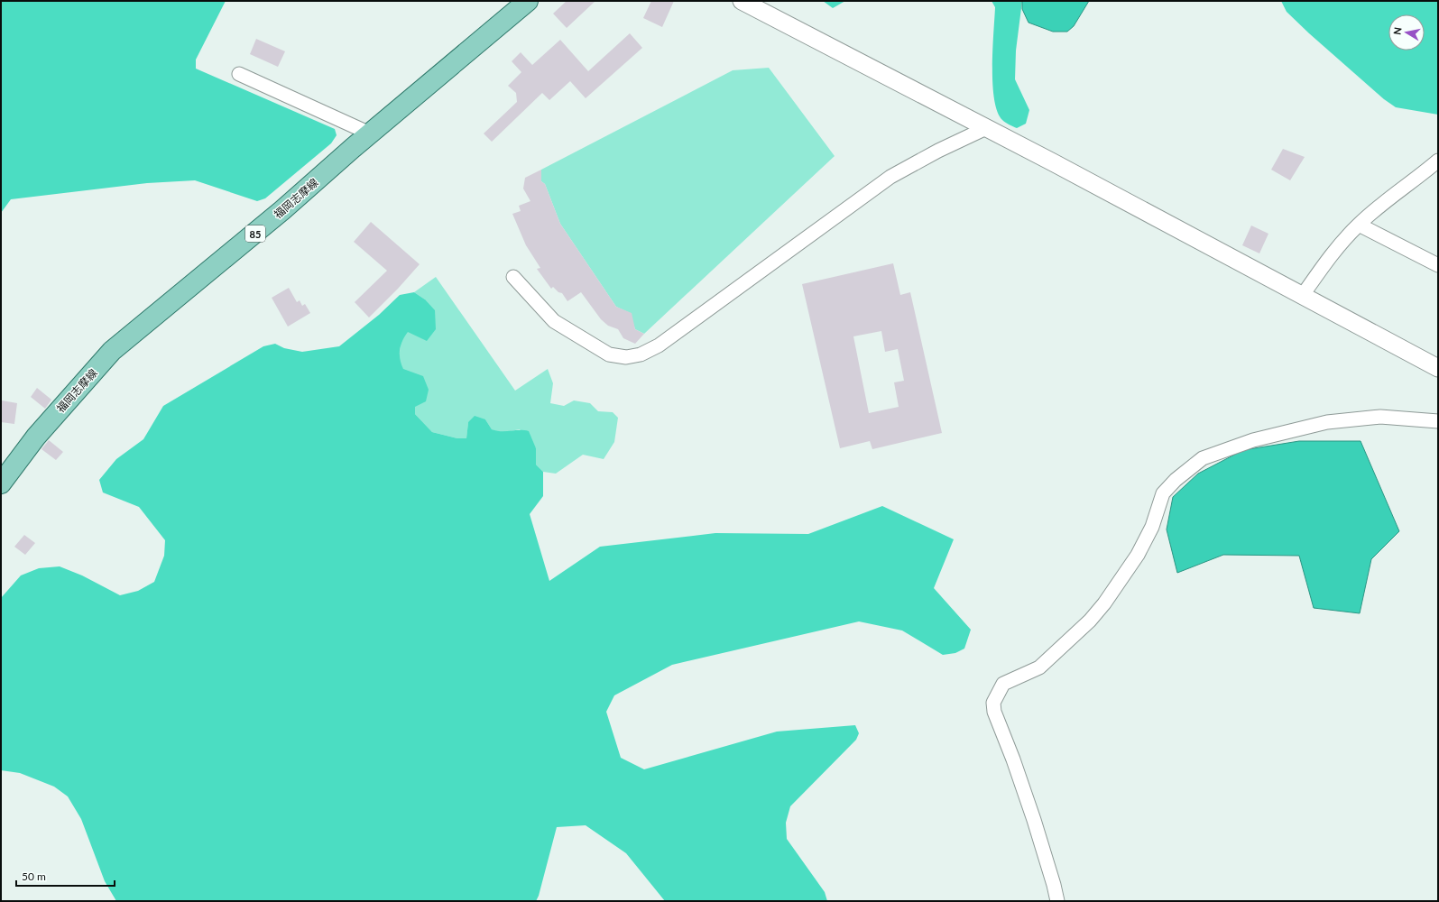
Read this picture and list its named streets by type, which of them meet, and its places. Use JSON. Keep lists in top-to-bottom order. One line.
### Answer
{"streets":{"main road":["福岡志摩線","85"]},"scale_bar":"50 m","north":"left"}
